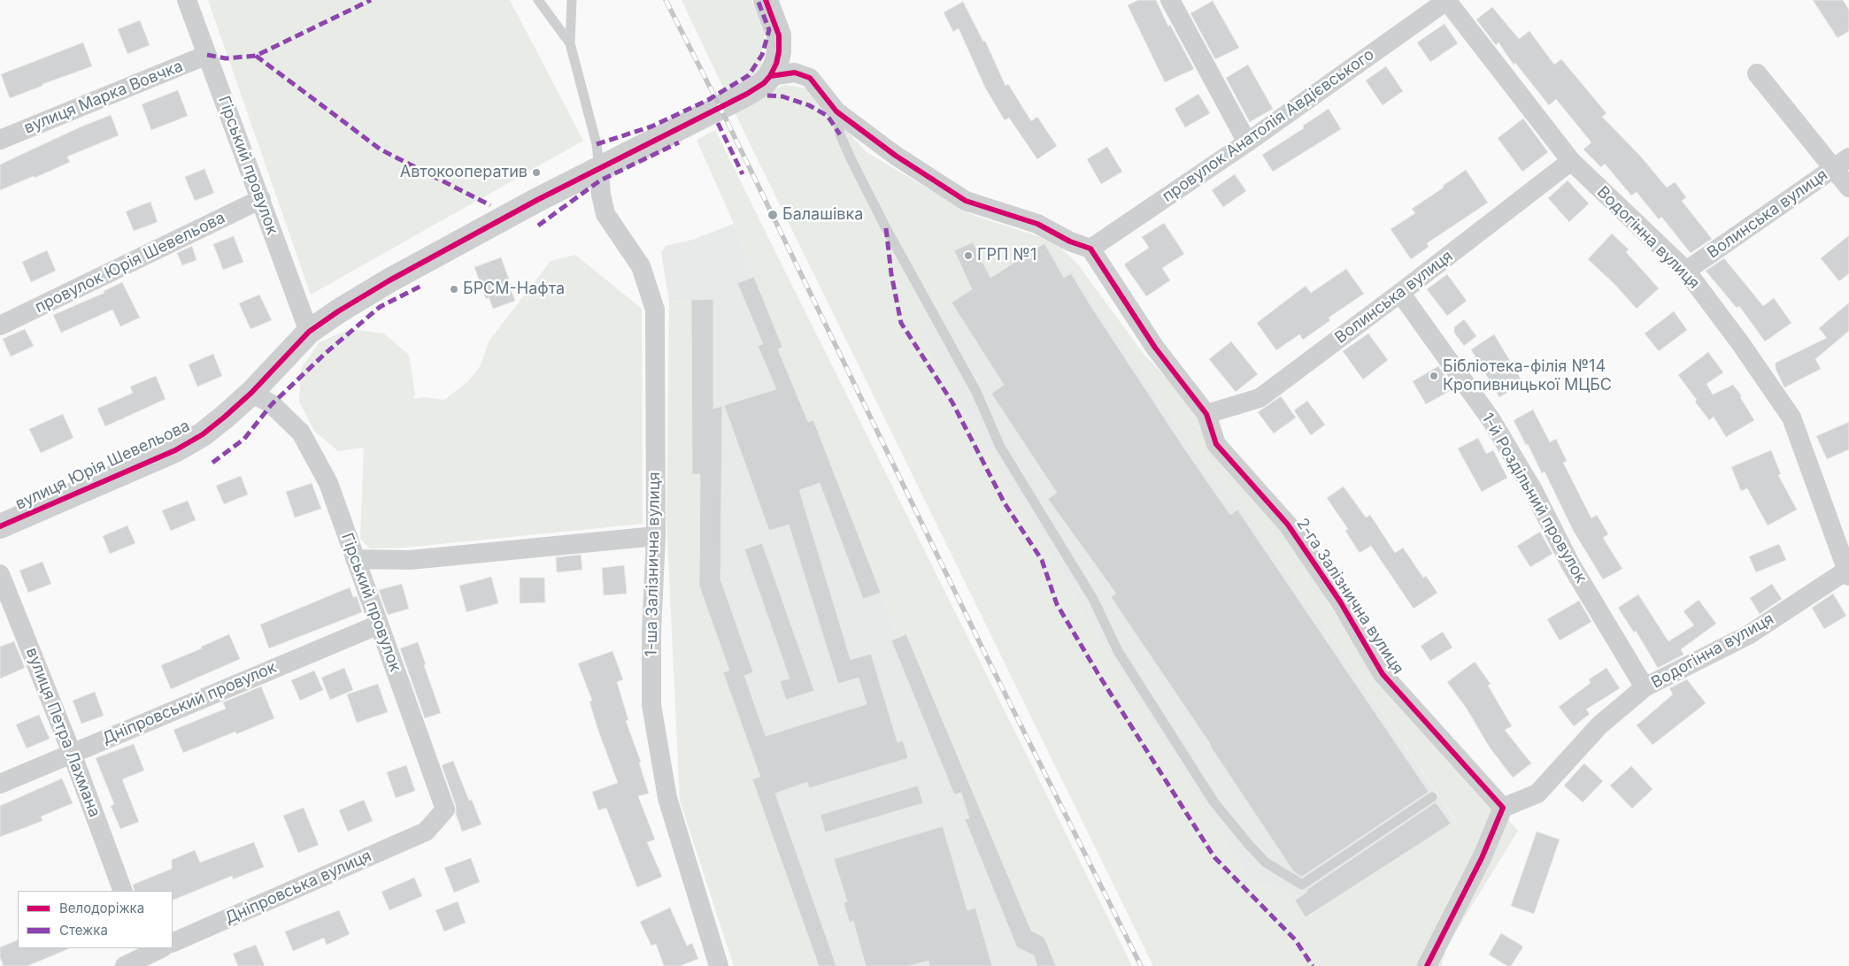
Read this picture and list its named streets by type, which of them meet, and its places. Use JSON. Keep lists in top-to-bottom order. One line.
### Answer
{"streets":{"street":["вулиця Марка Вовчка","провулок Анатолія Авдієвського","Гірський провулок","Волинська вулиця","Водогінна вулиця","провулок Юрія Шевельова","вулиця Юрія Шевельова","1-й Роздільний провулок","1-ша Залізнична вулиця","2-га Залізнична вулиця","Дніпровський провулок","вулиця Петра Лахмана","Дніпровська вулиця"]},"crossings":[["вулиця Марка Вовчка","Гірський провулок"],["провулок Анатолія Авдієвського","Водогінна вулиця"],["провулок Анатолія Авдієвського","2-га Залізнична вулиця"],["Гірський провулок","провулок Юрія Шевельова"],["Гірський провулок","вулиця Юрія Шевельова"],["Гірський провулок","Дніпровський провулок"],["Гірський провулок","Дніпровська вулиця"],["Волинська вулиця","Водогінна вулиця"],["Волинська вулиця","1-й Роздільний провулок"],["Волинська вулиця","2-га Залізнична вулиця"],["Водогінна вулиця","1-й Роздільний провулок"],["вулиця Юрія Шевельова","1-ша Залізнична вулиця"],["Дніпровський провулок","вулиця Петра Лахмана"]],"places":["Автокооператив","Балашівка","ГРП №1","БРСМ-Нафта","Бібліотека-філія №14 Кропивницької МЦБС"],"legend":["Велодоріжка","Стежка"]}
